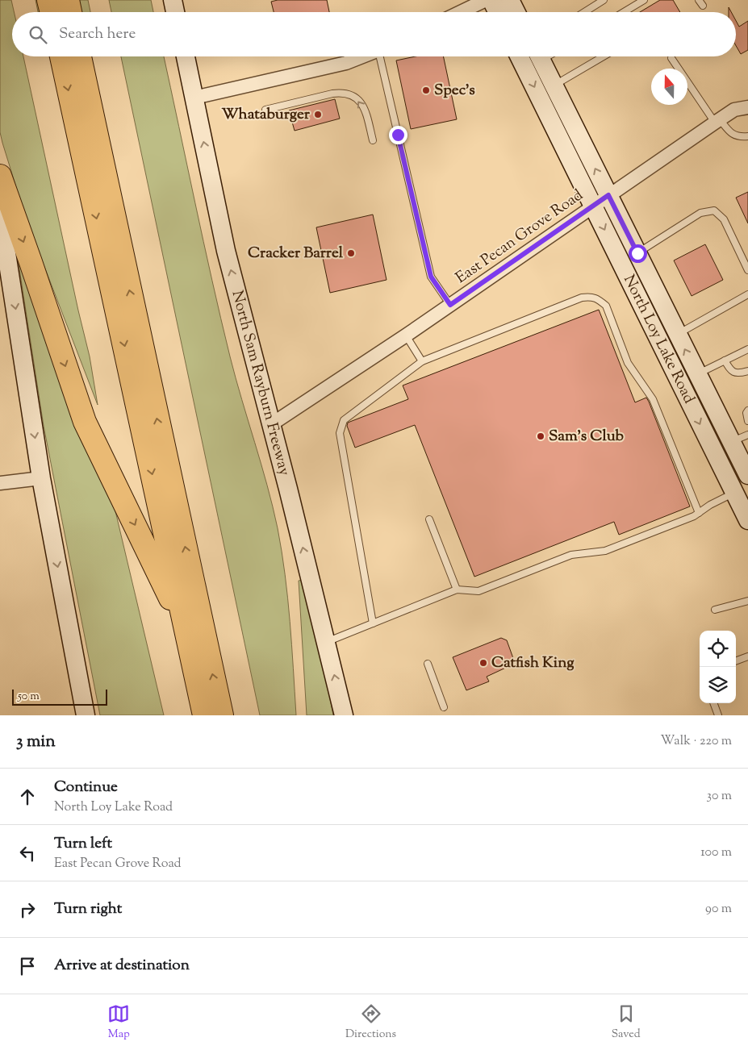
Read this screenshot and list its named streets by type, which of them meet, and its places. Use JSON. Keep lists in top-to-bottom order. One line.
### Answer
{"streets":{"main road":["North Loy Lake Road","North Sam Rayburn Freeway"],"street":["East Pecan Grove Road"]},"crossings":[["East Pecan Grove Road","North Loy Lake Road"],["East Pecan Grove Road","North Sam Rayburn Freeway"]],"one_way":["North Sam Rayburn Freeway"],"places":["Spec's","Whataburger","Cracker Barrel","Sam's Club","Catfish King"],"scale_bar":"50 m","north":"top","page":{"search":"Search here","scale":"50 m","heading":["3 min","Walk · 220 m"],"list":[["Continue","North Loy Lake Road","30 m"],["Turn left","East Pecan Grove Road","100 m"],["Turn right","90 m"],"Arrive at destination"],"nav":["Map","Directions","Saved"]}}
